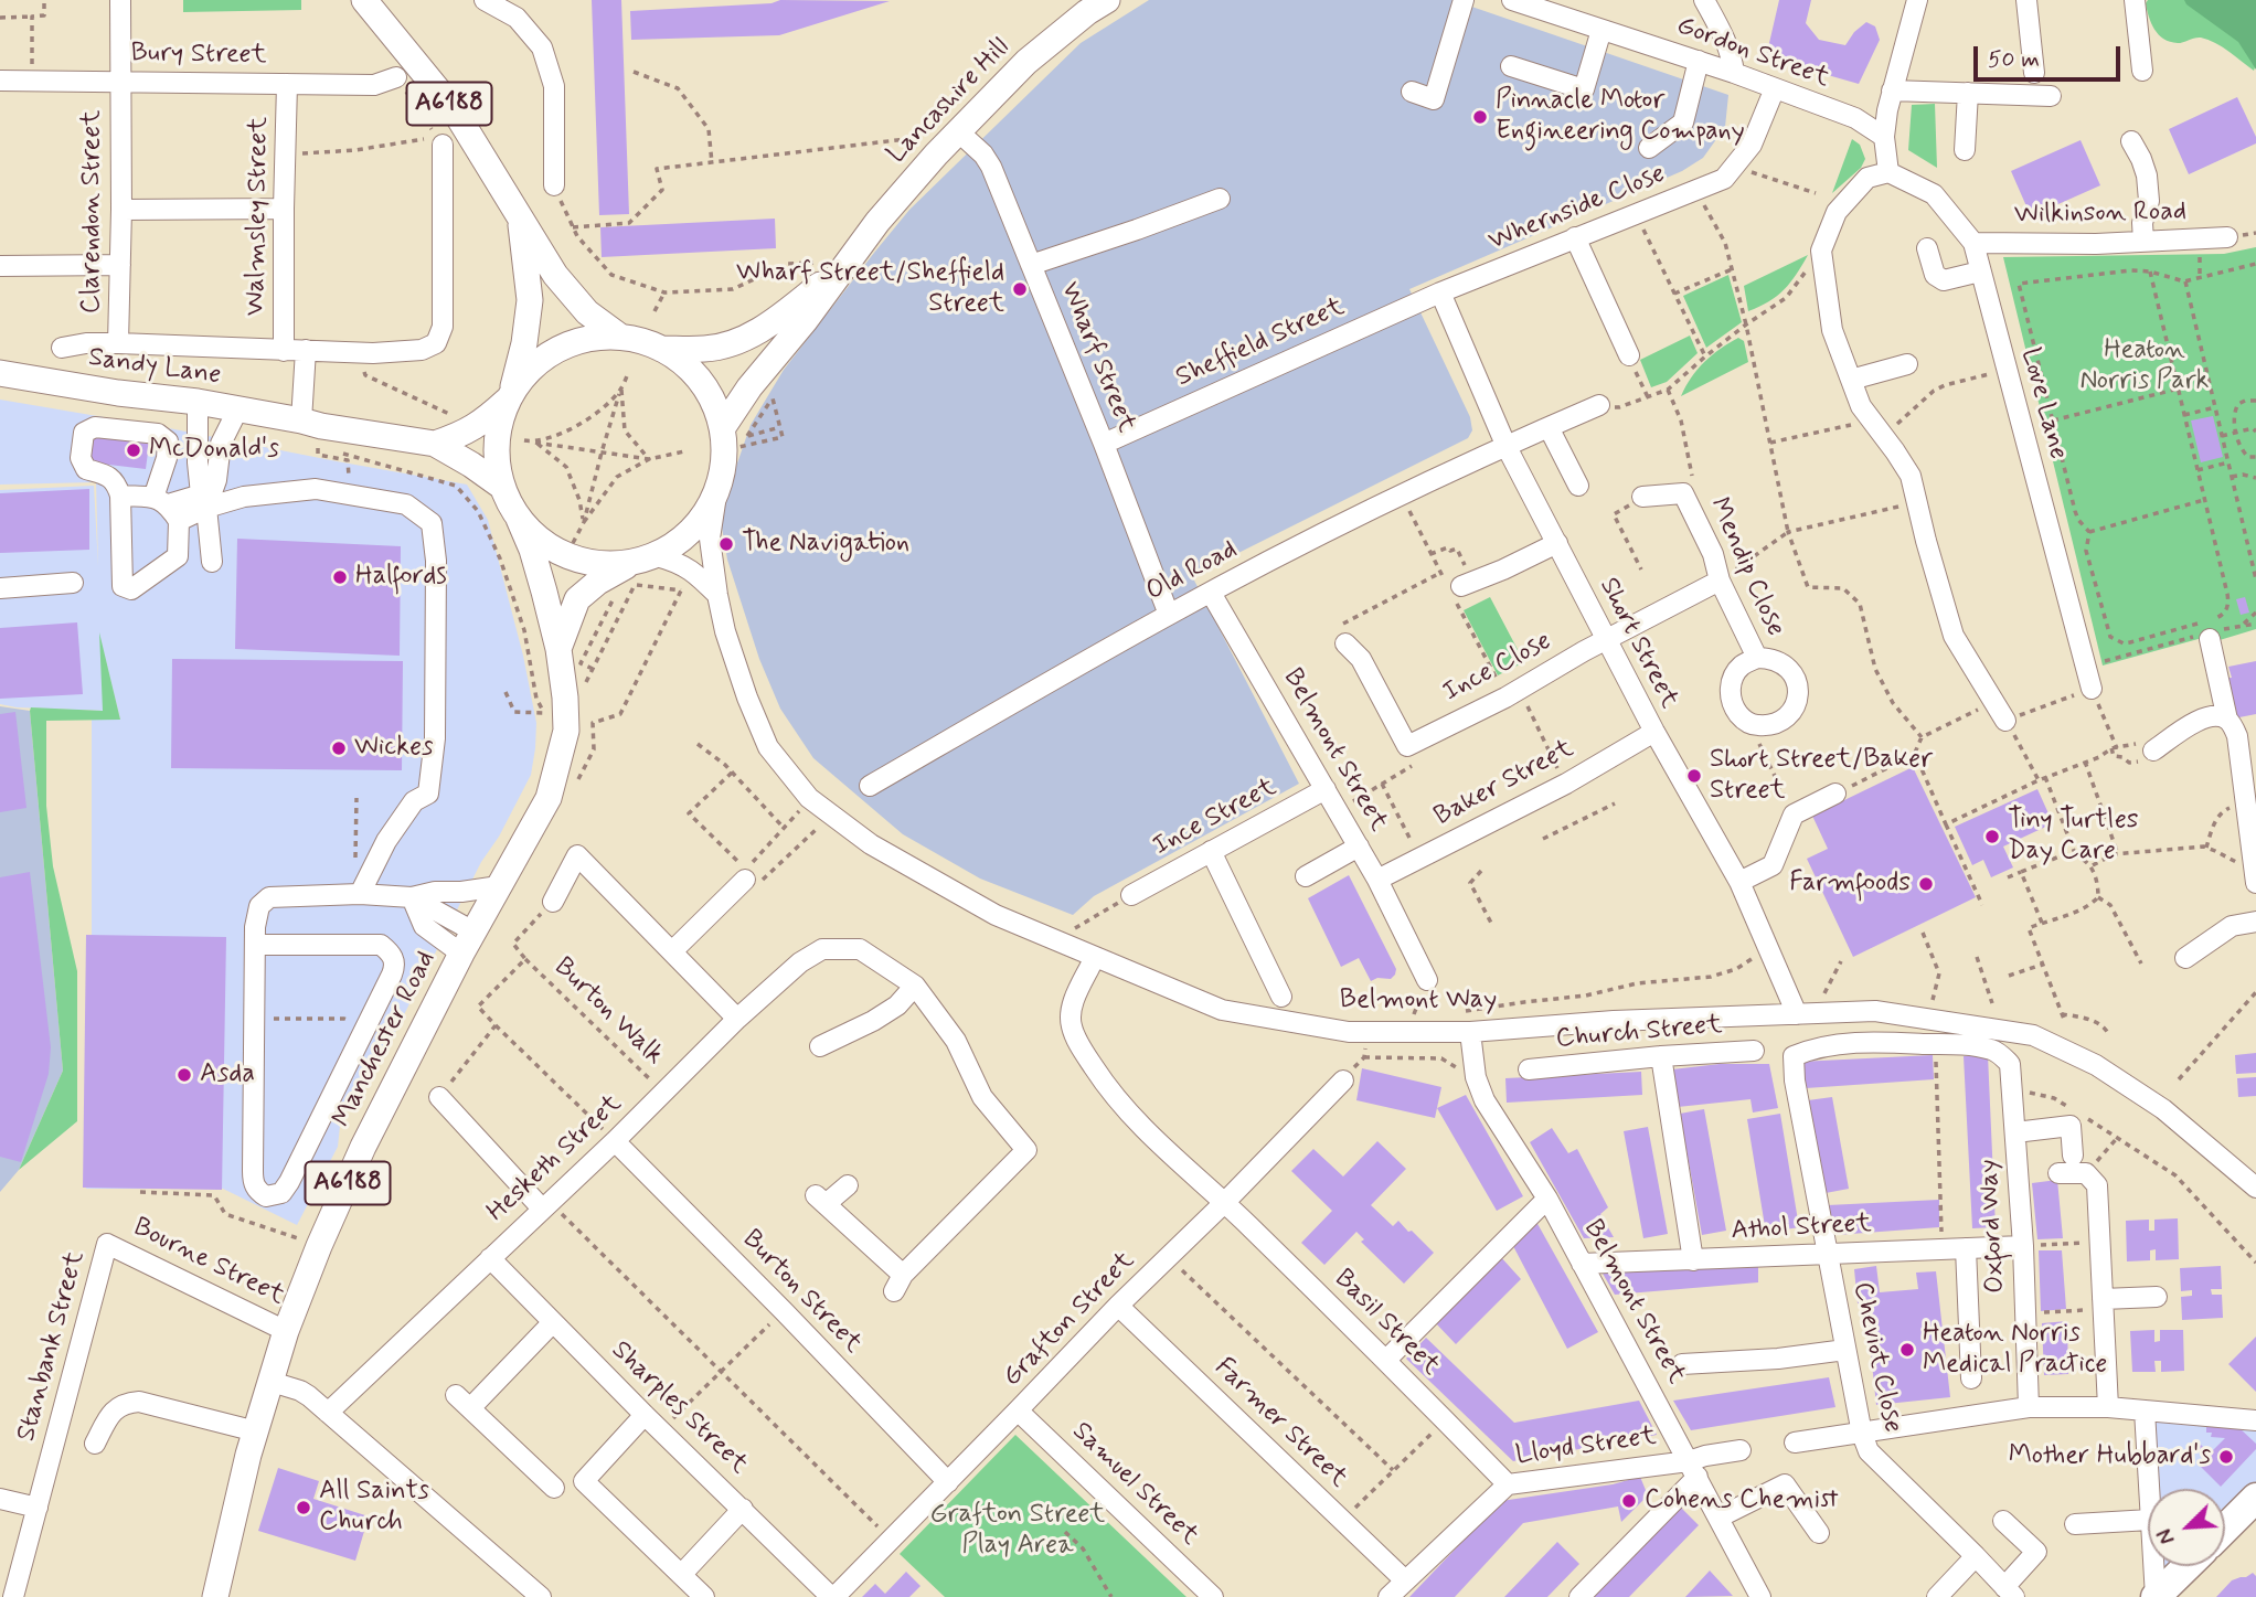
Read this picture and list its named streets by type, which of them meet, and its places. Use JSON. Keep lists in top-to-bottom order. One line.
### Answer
{"streets":{"main road":["Lancashire Hill","A6188","Sandy Lane","Manchester Road"],"street":["Gordon Street","Bury Street","Whernside Close","Clarendon Street","Wilkinson Road","Walmsley Street","Sheffield Street","Wharf Street","Love Lane","Mendip Close","Old Road","Short Street","Ince Close","Belmont Street","Baker Street","Ince Street","Belmont Way","Church Street","Hesketh Street","Oxford Way","Athol Street","Bourne Street","Burton Street","Grafton Street","Basil Street","Stanbank Street","Cheviot Close","Sharples Street","Farmer Street","Lloyd Street","Samuel Street"],"path":["Burton Walk"]},"crossings":[["Gordon Street","Whernside Close"],["Bury Street","Clarendon Street"],["Bury Street","Walmsley Street"],["Lancashire Hill","Wharf Street"],["A6188","Sandy Lane"],["Whernside Close","Sheffield Street"],["Whernside Close","Short Street"],["Clarendon Street","Sandy Lane"],["Wilkinson Road","Love Lane"],["Walmsley Street","Sandy Lane"],["Sheffield Street","Wharf Street"],["Sheffield Street","Short Street"],["Wharf Street","Old Road"],["Mendip Close","Ince Close"],["Old Road","Short Street"],["Old Road","Belmont Street"],["Short Street","Ince Close"],["Short Street","Baker Street"],["Short Street","Belmont Way"],["Belmont Street","Baker Street"],["Belmont Street","Ince Street"],["Belmont Street","Belmont Way"],["Belmont Street","Athol Street"],["Belmont Street","Lloyd Street"],["Burton Walk","Hesketh Street"],["Burton Walk","Burton Street"],["Manchester Road","Bourne Street"],["Hesketh Street","Burton Street"],["Hesketh Street","Sharples Street"],["Oxford Way","Athol Street"],["Oxford Way","Cheviot Close"],["Athol Street","Cheviot Close"],["Bourne Street","Stanbank Street"],["Burton Street","Grafton Street"],["Grafton Street","Basil Street"],["Grafton Street","Sharples Street"],["Grafton Street","Farmer Street"],["Grafton Street","Samuel Street"],["Basil Street","Lloyd Street"],["Farmer Street","Lloyd Street"]],"parks":["Heaton Norris Park","Grafton Street Play Area"],"places":["Pinnacle Motor Engineering Company","Wharf Street/Sheffield Street","McDonald's","The Navigation","Halfords","Wickes","Short Street/Baker Street","Tiny Turtles Day Care","Farmfoods","Asda","Heaton Norris Medical Practice","Mother Hubbard's","Cohens Chemist","All Saints Church"],"scale_bar":"50 m","north":"bottom left"}
